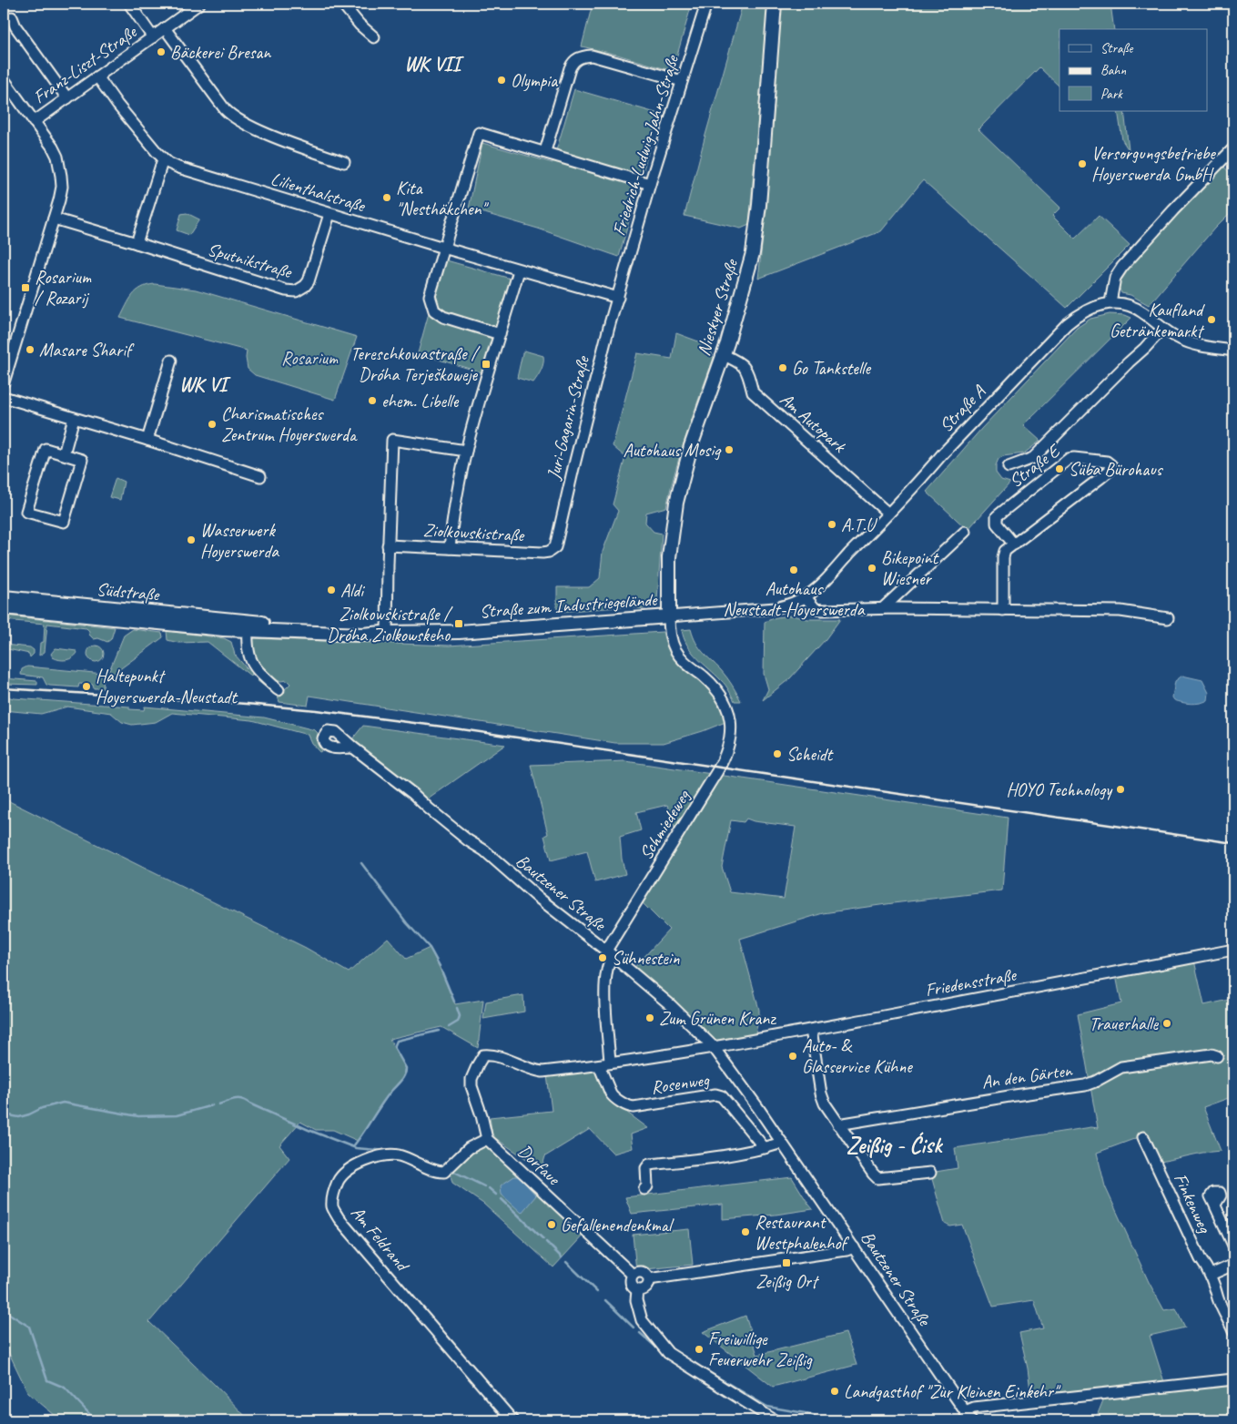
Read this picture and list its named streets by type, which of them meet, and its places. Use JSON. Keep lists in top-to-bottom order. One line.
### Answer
{"streets":{"main road":["Nieskyer Straße","Südstraße","Straße zum Industriegelände"],"street":["Franz-Liszt-Straße","Friedrich-Ludwig-Jahn-Straße","Lilienthalstraße","Sputnikstraße","Straße A","Juri-Gagarin-Straße","Am Autopark","Straße E","Ziolkowskistraße","Schmiedeweg","Bautzener Straße","Friedensstraße","An den Gärten","Rosenweg","Dorfaue","Finkenweg","Am Feldrand"]},"crossings":[["Franz-Liszt-Straße","Lilienthalstraße"],["Friedrich-Ludwig-Jahn-Straße","Lilienthalstraße"],["Friedrich-Ludwig-Jahn-Straße","Juri-Gagarin-Straße"],["Lilienthalstraße","Sputnikstraße"],["Lilienthalstraße","Juri-Gagarin-Straße"],["Nieskyer Straße","Straße A"],["Nieskyer Straße","Am Autopark"],["Nieskyer Straße","Straße zum Industriegelände"],["Straße A","Am Autopark"],["Straße A","Straße zum Industriegelände"],["Juri-Gagarin-Straße","Ziolkowskistraße"],["Südstraße","Straße zum Industriegelände"],["Straße zum Industriegelände","Schmiedeweg"],["Schmiedeweg","Bautzener Straße"],["Schmiedeweg","Rosenweg"],["Bautzener Straße","Friedensstraße"],["Bautzener Straße","Rosenweg"],["Bautzener Straße","Dorfaue"],["Friedensstraße","Rosenweg"],["Rosenweg","Dorfaue"],["Rosenweg","Am Feldrand"],["Dorfaue","Am Feldrand"]],"districts":["WK VII","WK VI","Zeißig - Ćisk"],"parks":["Rosarium"],"places":{"other":["Bäckerei Bresan","Olympia","Versorgungsbetriebe Hoyerswerda GmbH","Kita \"Nesthäkchen\"","Kaufland Getränkemarkt","Masare Sharif","Go Tankstelle","ehem. Libelle","Charismatisches Zentrum Hoyerswerda","Autohaus Mosig","Süba Bürohaus","A.T.U","Wasserwerk Hoyerswerda","Bikepoint Wiesner","Autohaus Neustadt-Hoyerswerda","Aldi","Haltepunkt Hoyerswerda-Neustadt","Scheidt","HOYO Technology","Sühnestein","Zum Grünen Kranz","Trauerhalle","Auto- & Glasservice Kühne","Gefallenendenkmal","Restaurant Westphalenhof","Freiwillige Feuerwehr Zeißig","Landgasthof \"Zur Kleinen Einkehr\""],"transit":["Rosarium / Rozarij","Tereschkowastraße / Dróha Terješkoweje","Ziolkowskistraße / Dróha Ziolkowskeho","Zeißig Ort"]},"legend":["Straße","Bahn","Park"]}
